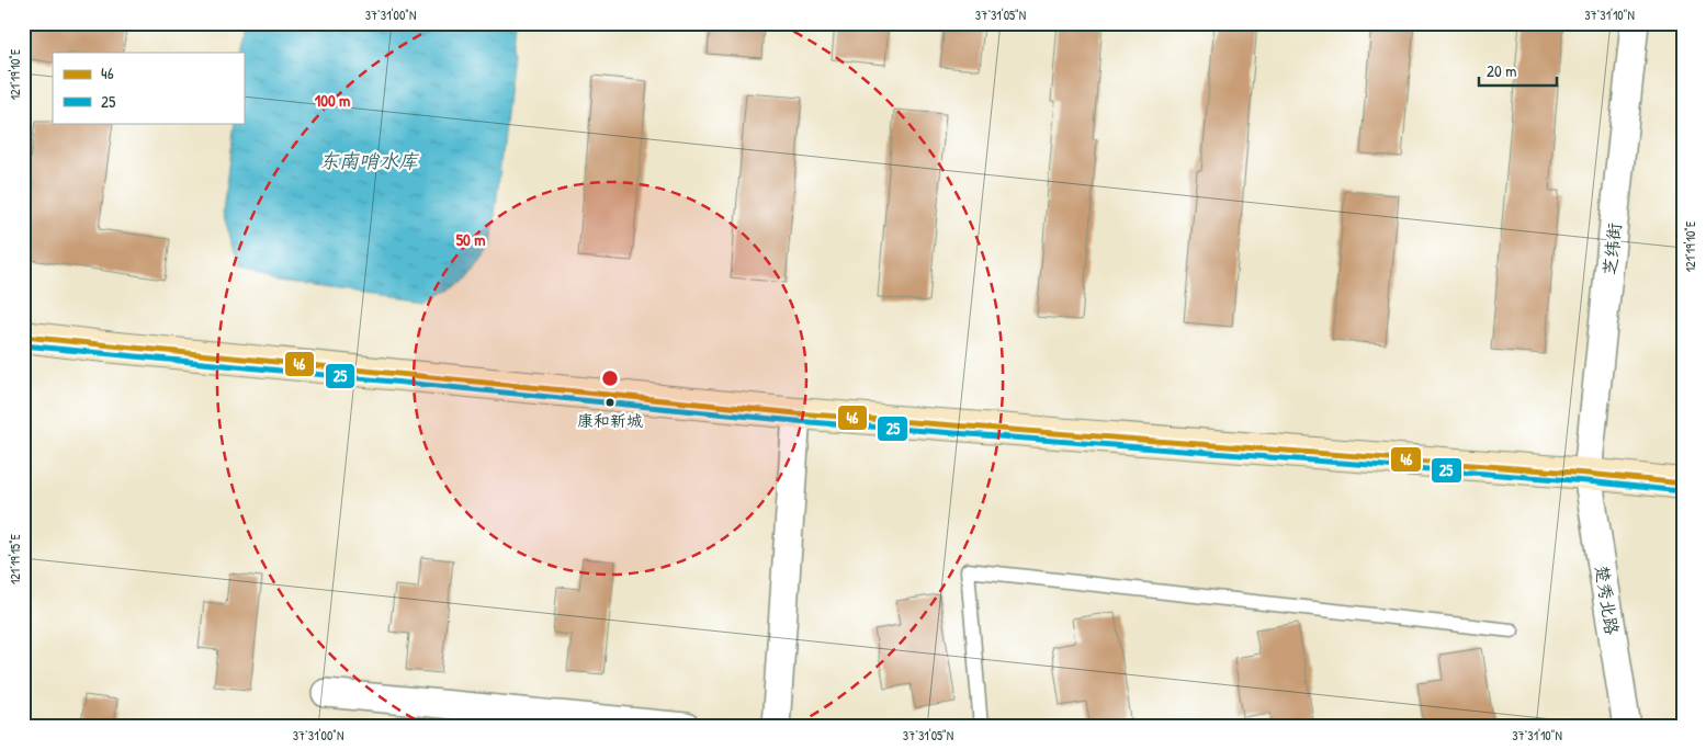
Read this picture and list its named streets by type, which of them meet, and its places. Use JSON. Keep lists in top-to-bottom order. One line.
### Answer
{"streets":{"street":["芝纬街","楚秀北路"]},"crossings":[["芝纬街","楚秀北路"]],"water":["东南哨水库"],"places":["康和新城"],"lines":["transit line 46","transit line 25"],"legend":["46","25"],"scale_bar":"20 m","coordinates":["37°31'00\"N","37°31'05\"N","37°31'10\"N","121°19'10\"E","121°19'15\"E"],"rings":["100 m","50 m"]}
